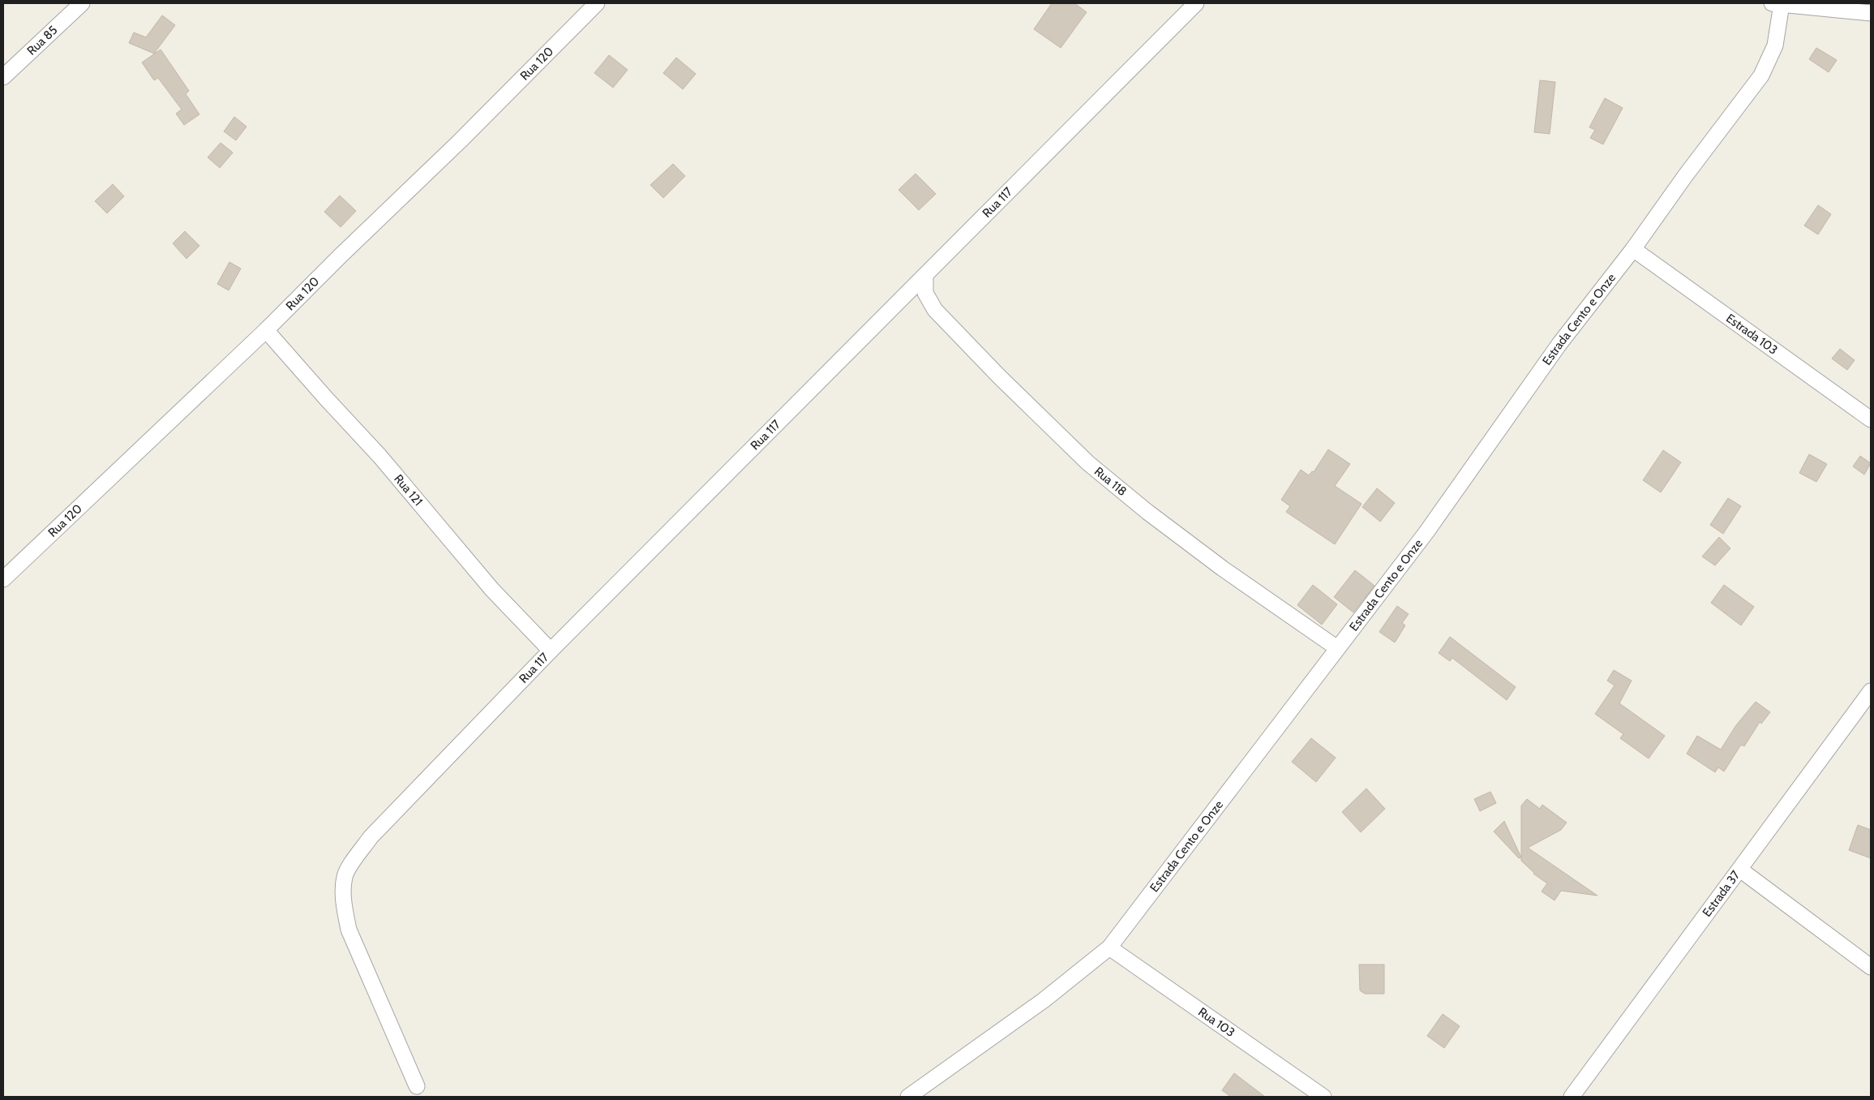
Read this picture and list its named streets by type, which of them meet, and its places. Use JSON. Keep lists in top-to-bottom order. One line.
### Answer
{"streets":{"street":["Rua 85","Rua 120","Rua 117","Estrada Cento e Onze","Estrada 103","Rua 118","Rua 121","Estrada 37","Rua 103"]},"crossings":[["Rua 120","Rua 121"],["Rua 117","Rua 118"],["Rua 117","Rua 121"],["Estrada Cento e Onze","Estrada 103"],["Estrada Cento e Onze","Rua 118"],["Estrada Cento e Onze","Rua 103"]]}
